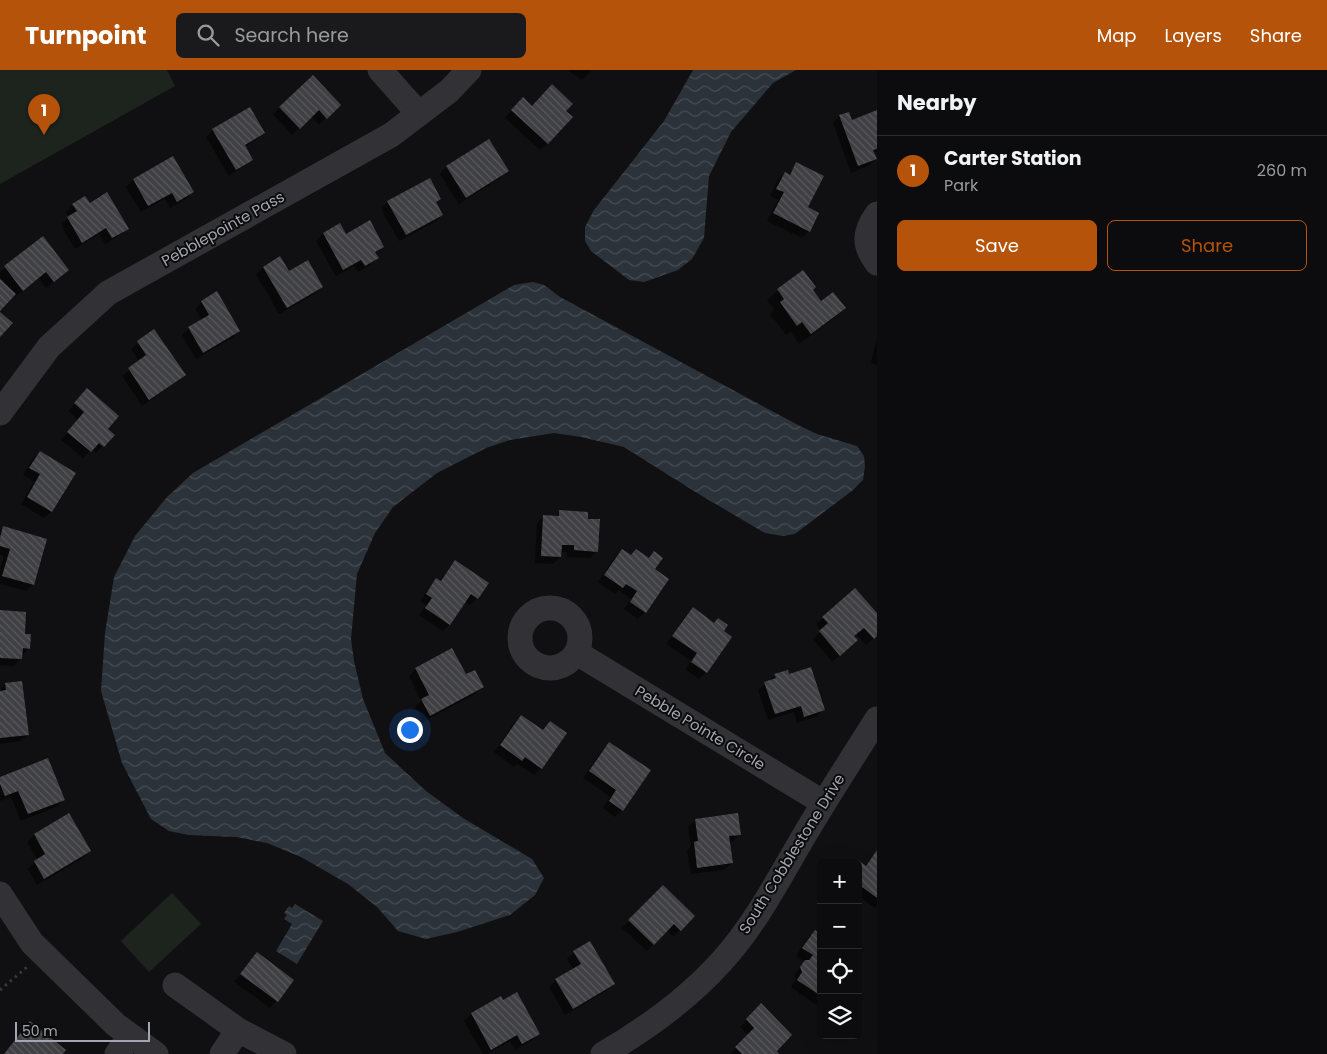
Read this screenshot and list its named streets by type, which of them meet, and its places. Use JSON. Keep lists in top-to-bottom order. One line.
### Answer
{"streets":{"street":["Pebblepointe Pass","Pebble Pointe Circle","South Cobblestone Drive"]},"crossings":[["Pebble Pointe Circle","South Cobblestone Drive"]],"scale_bar":"50 m","page":{"header":"Turnpoint","search":"Search here","nav":["Map","Layers","Share"],"heading":"Nearby","pins":"1","list":[{"mark":"1","name":"Carter Station","note":"Park","value":"260 m"}],"buttons":["Save","Share"],"map_buttons":["+","−"],"scale":"50 m"}}
